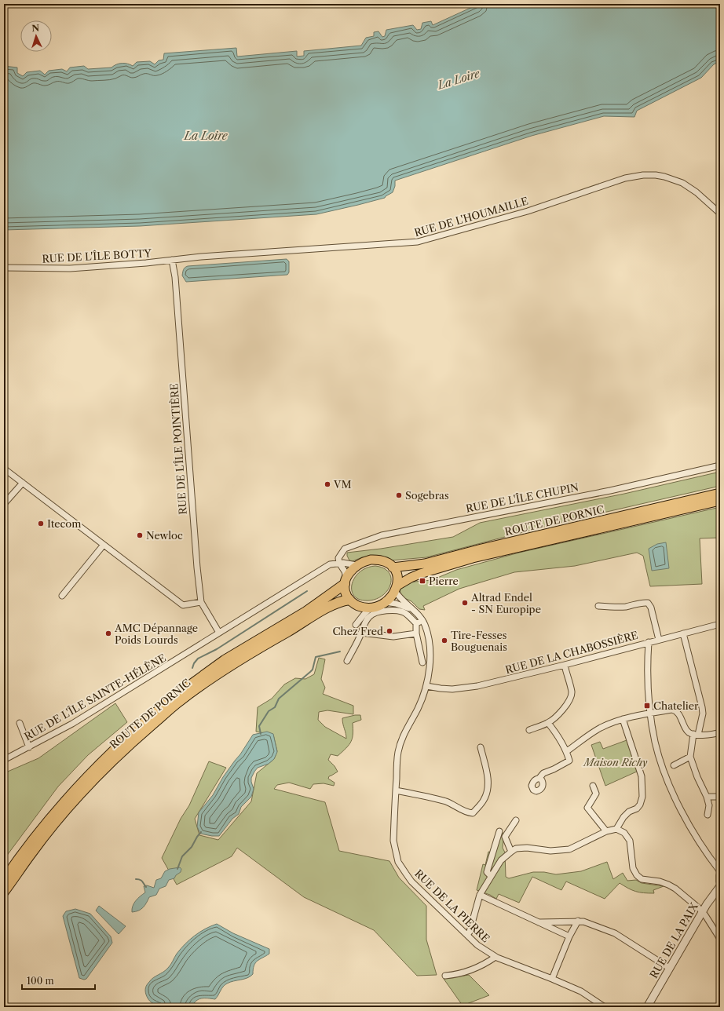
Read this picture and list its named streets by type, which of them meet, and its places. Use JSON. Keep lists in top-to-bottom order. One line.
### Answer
{"streets":{"highway":["ROUTE DE PORNIC"],"street":["RUE DE L'HOUMAILLE","RUE DE L'ÎLE BOTTY","RUE DE L'ÎLE POINTIÈRE","RUE DE L'ÎLE CHUPIN","RUE DE LA CHABOSSIÈRE","RUE DE L'ÎLE SAINTE-HÉLÈNE","RUE DE LA PIERRE","RUE DE LA PAIX"]},"crossings":[["RUE DE L'HOUMAILLE","RUE DE L'ÎLE BOTTY"],["RUE DE L'HOUMAILLE","RUE DE L'ÎLE POINTIÈRE"],["RUE DE L'ÎLE BOTTY","RUE DE L'ÎLE POINTIÈRE"],["RUE DE L'ÎLE POINTIÈRE","RUE DE L'ÎLE SAINTE-HÉLÈNE"],["RUE DE L'ÎLE CHUPIN","RUE DE L'ÎLE SAINTE-HÉLÈNE"],["ROUTE DE PORNIC","RUE DE LA PIERRE"],["RUE DE LA CHABOSSIÈRE","RUE DE LA PIERRE"]],"water":["La Loire"],"parks":["Maison Richy"],"places":{"other":["VM","Sogebras","Itecom","Newloc","Altrad Endel - SN Europipe","Chez Fred","AMC Dépannage Poids Lourds","Tire-Fesses Bouguenais"],"transit":["Pierre","Chatelier"]},"scale_bar":"100 m","north":"top"}
